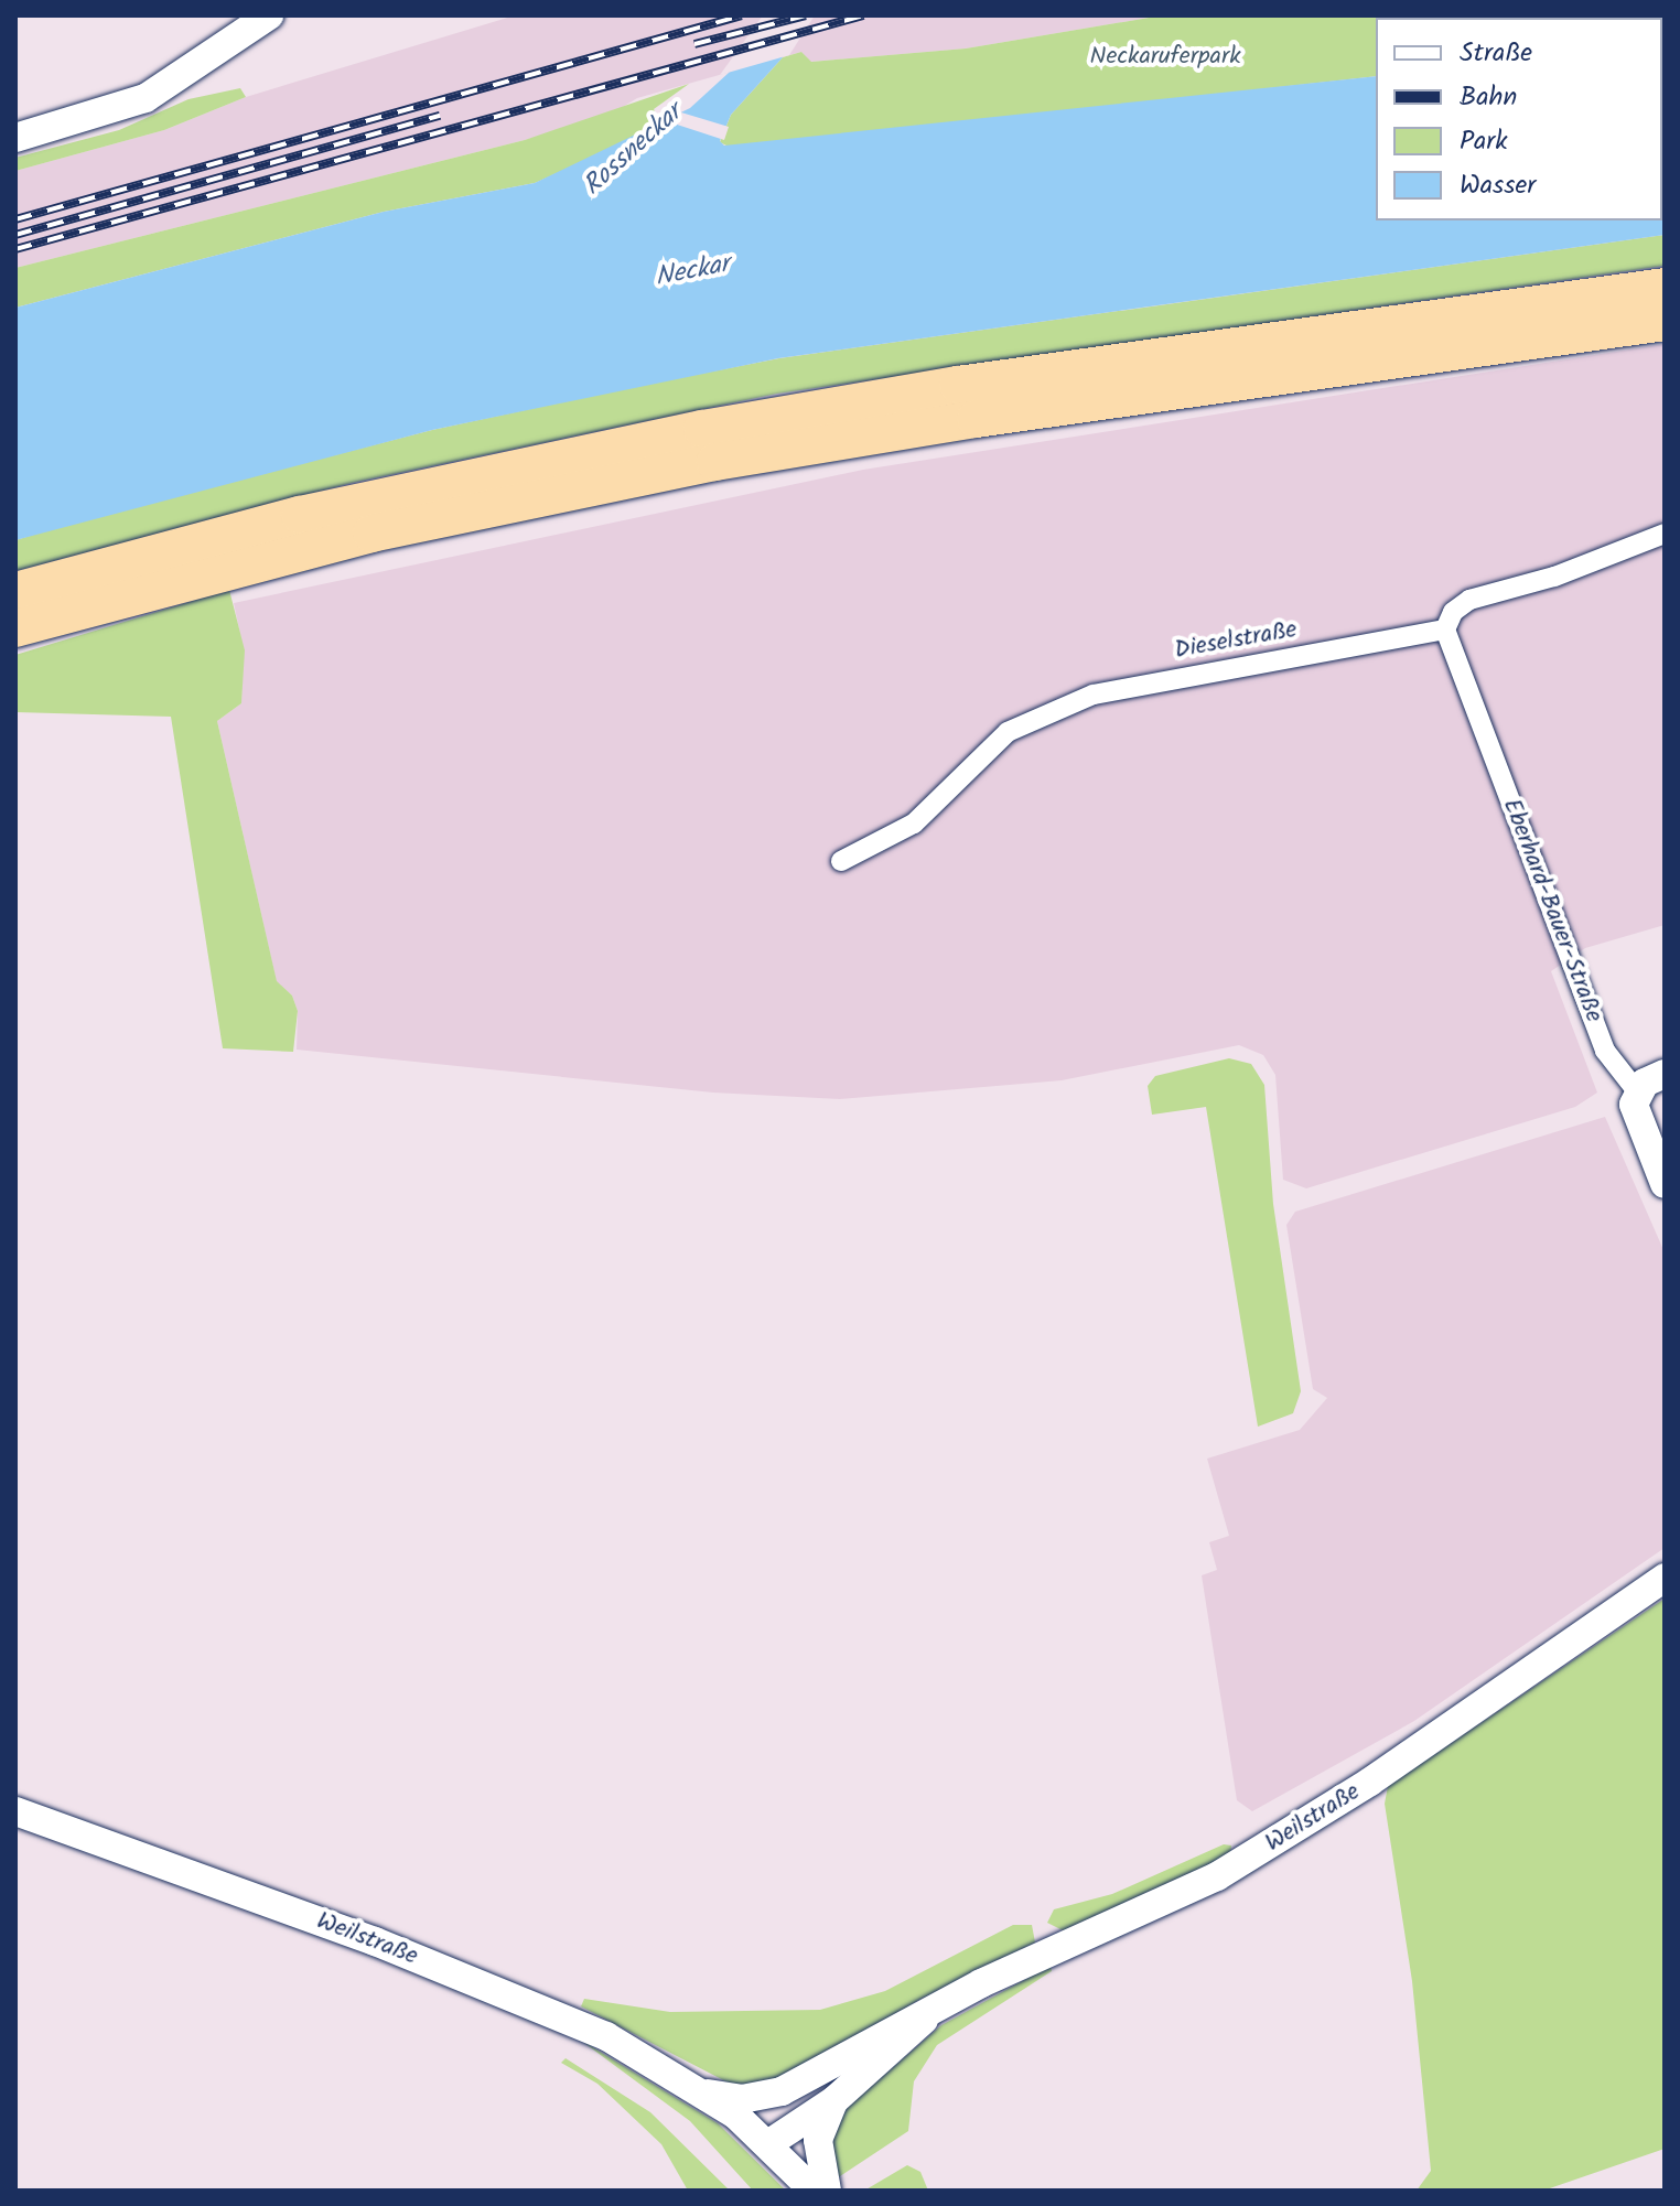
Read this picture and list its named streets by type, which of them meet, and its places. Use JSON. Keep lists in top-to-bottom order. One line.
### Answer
{"streets":{"street":["Dieselstraße","Eberhard-Bauer-Straße","Weilstraße"]},"crossings":[["Dieselstraße","Eberhard-Bauer-Straße"]],"water":["Rossneckar","Neckar"],"parks":["Neckaruferpark"],"legend":["Straße","Bahn","Park","Wasser"]}
